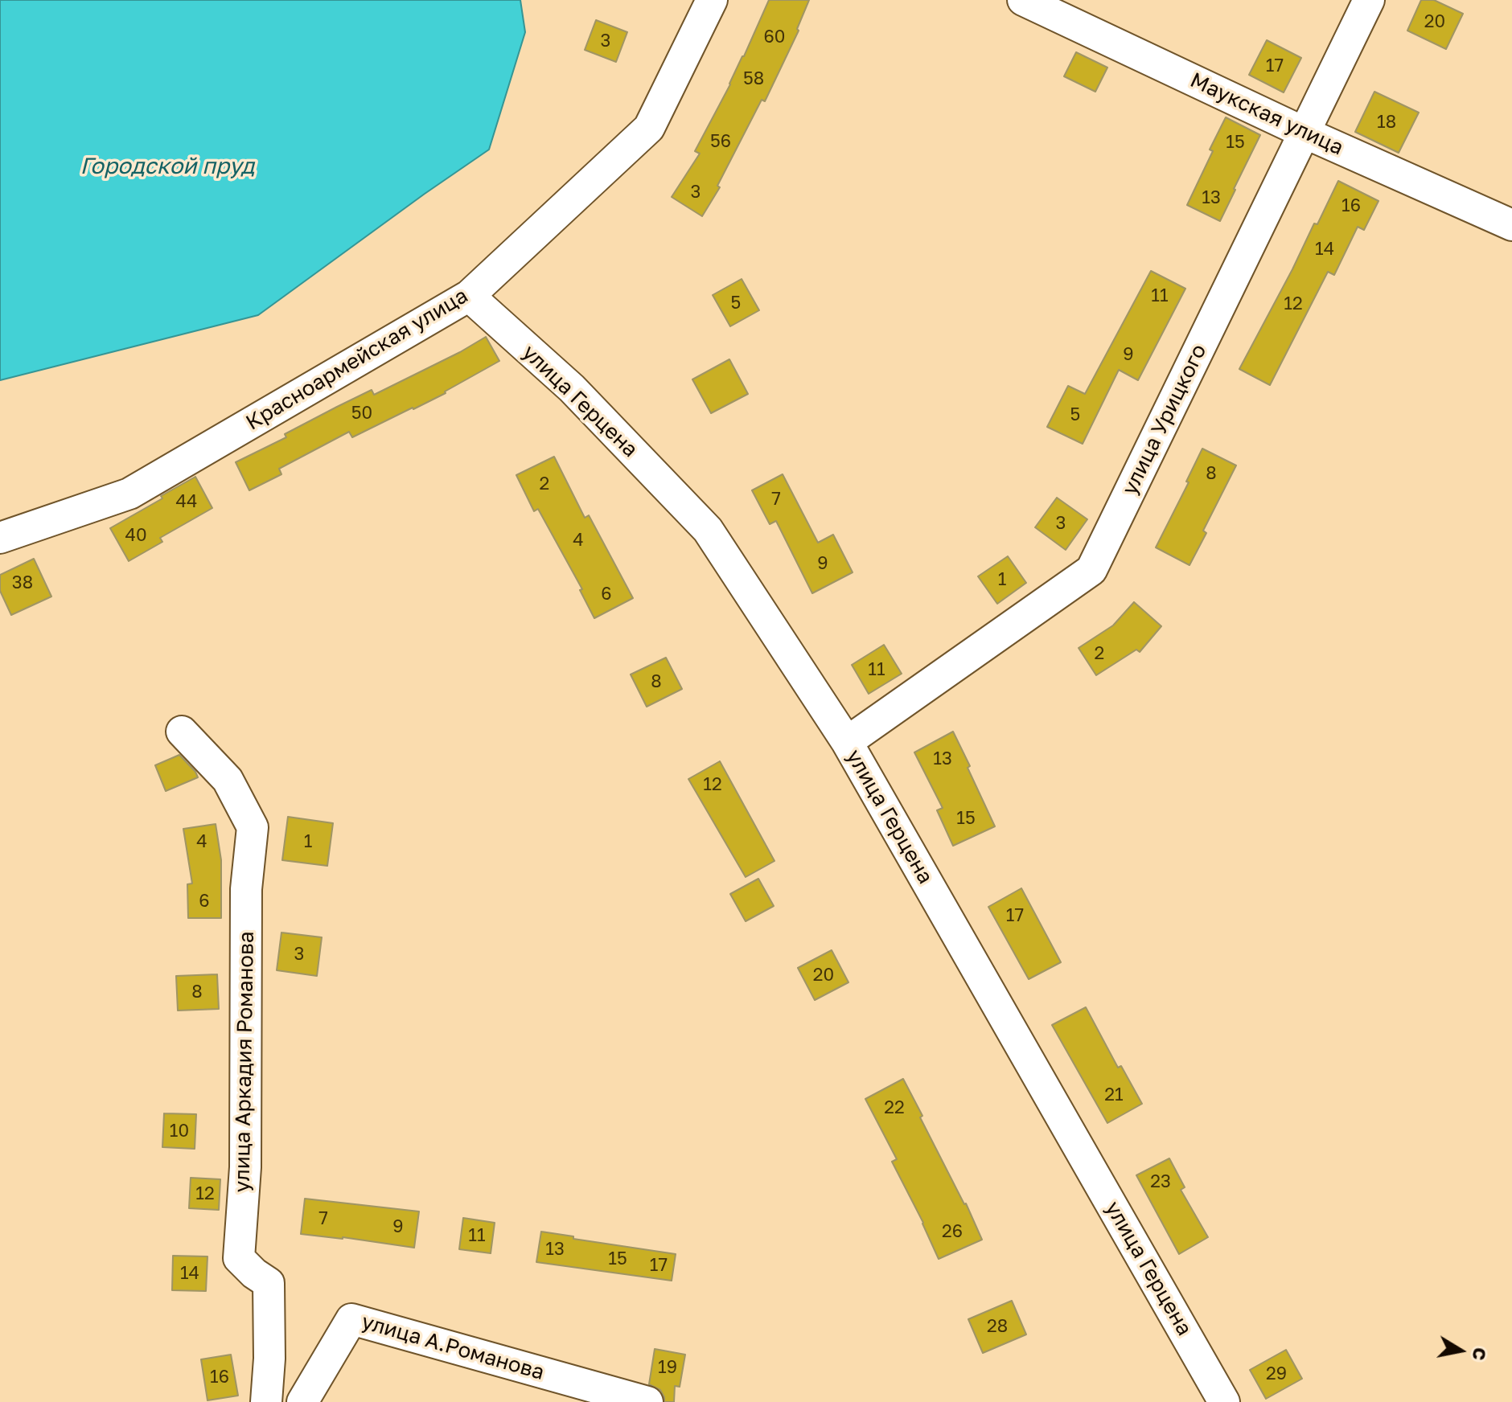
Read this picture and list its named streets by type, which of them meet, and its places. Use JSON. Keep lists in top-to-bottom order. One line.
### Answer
{"streets":{"street":["Маукская улица","Красноармейская улица","улица Герцена","улица Урицкого","улица Аркадия Романова","улица А.Романова"]},"crossings":[["Маукская улица","улица Урицкого"],["Красноармейская улица","улица Герцена"],["улица Герцена","улица Урицкого"]],"water":["Городской пруд"],"house_numbers":["20","60","3","17","58","18","56","15","3","13","16","14","11","5","12","9","50","5","8","2","7","44","3","40","4","9","1","38","6","2","11","8","13","12","15","4","1","6","17","3","20","8","21","22","10","23","12","7","9","26","11","13","15","17","14","28","19","29","16"],"north":"right"}
